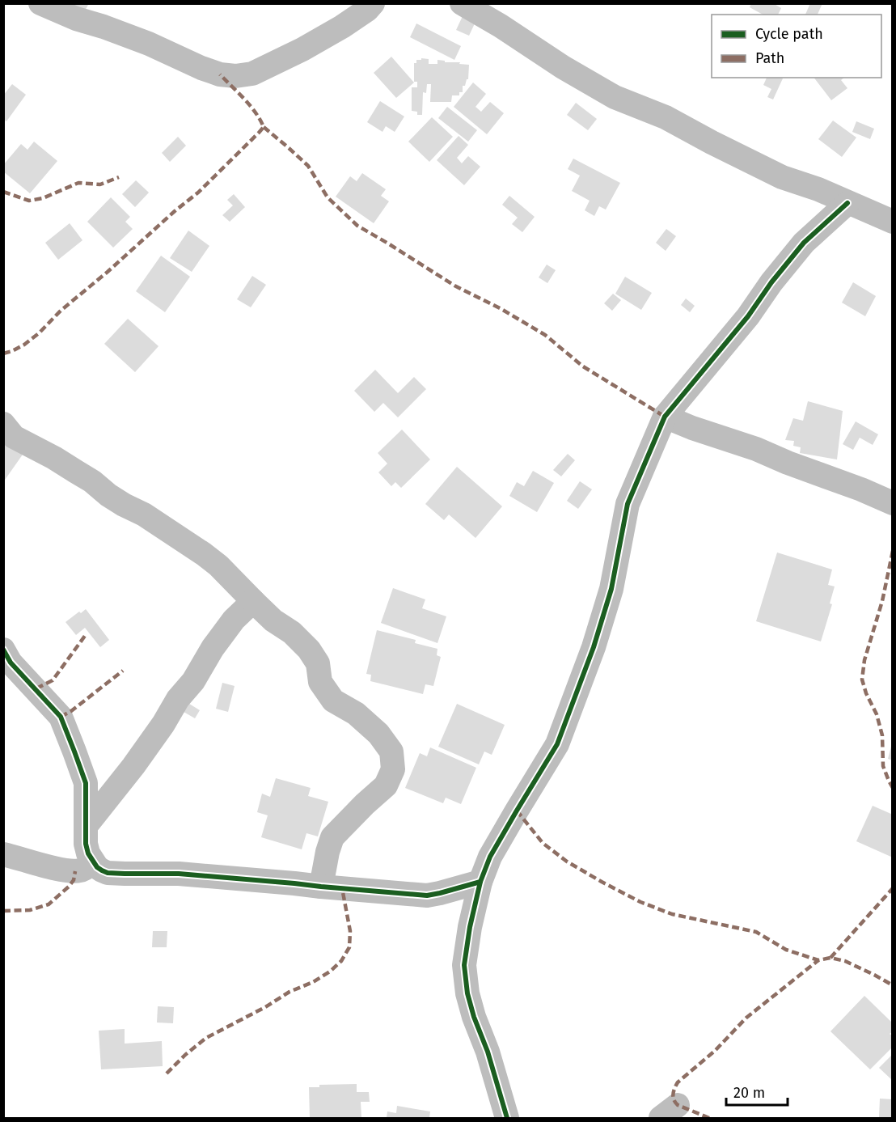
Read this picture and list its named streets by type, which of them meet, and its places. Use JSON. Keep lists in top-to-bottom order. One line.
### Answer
{"legend":["Cycle path","Path"],"scale_bar":"20 m"}
